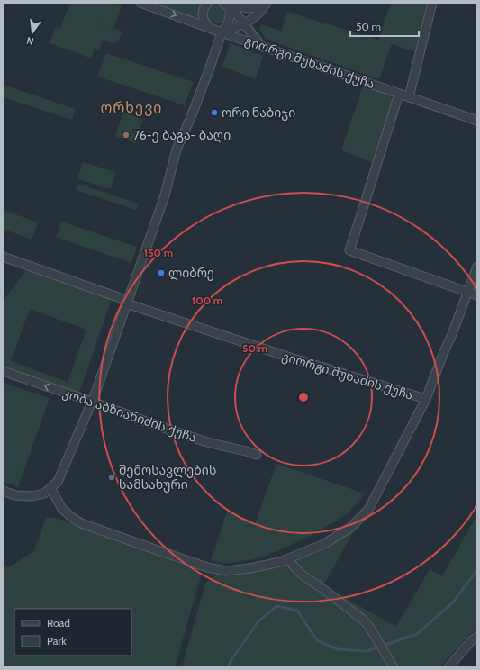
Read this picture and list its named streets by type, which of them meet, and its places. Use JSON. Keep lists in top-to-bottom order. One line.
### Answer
{"streets":{"street":["გიორგი მუხაძის ქუჩა","კობა აბზიანიძის ქუჩა"]},"one_way":["კობა აბზიანიძის ქუჩა"],"districts":["ორხევი"],"places":["ორი ნაბიჯი","76-ე ბაგა- ბაღი","ლიბრე","შემოსავლების სამსახური"],"legend":["Road","Park"],"scale_bar":"50 m","north":"bottom","rings":["150 m","100 m","50 m"]}
